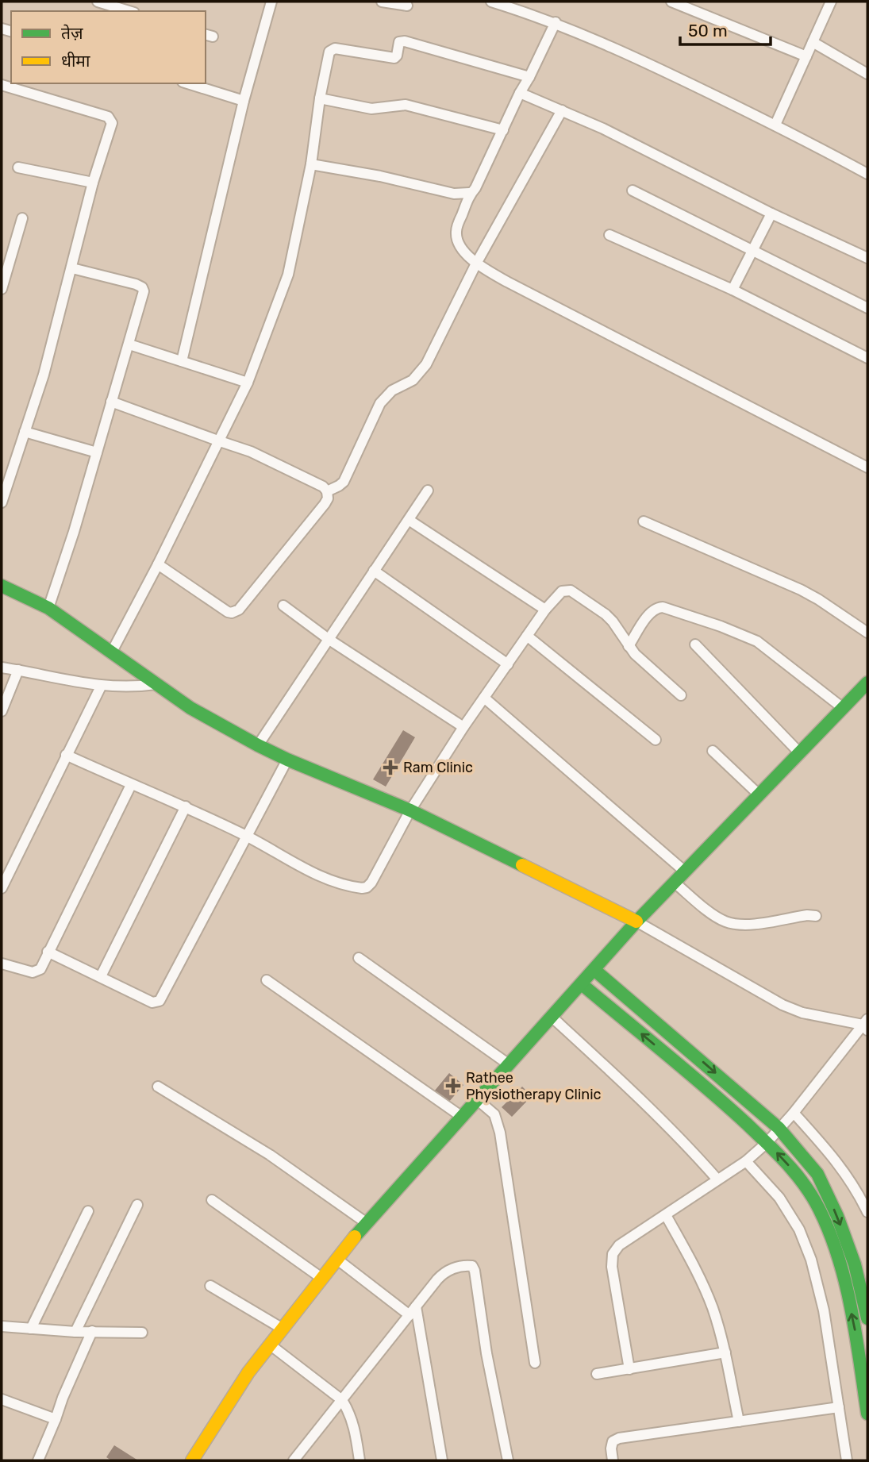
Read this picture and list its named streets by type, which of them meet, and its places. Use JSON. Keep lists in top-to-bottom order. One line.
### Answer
{"places":{"health":["Ram Clinic","Rathee Physiotherapy Clinic"]},"legend":["तेज़","धीमा"],"scale_bar":"50 m"}
